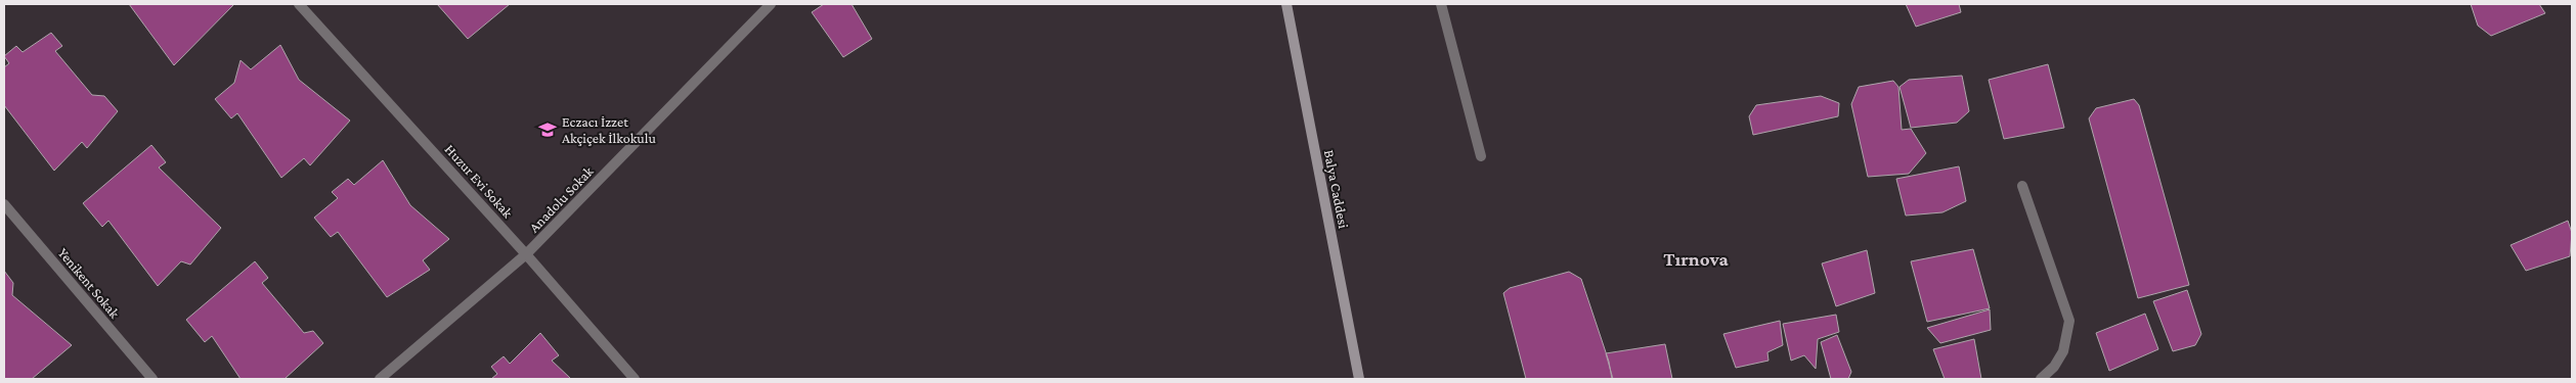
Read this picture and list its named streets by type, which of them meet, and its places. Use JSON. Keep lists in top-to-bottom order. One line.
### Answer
{"streets":{"main road":["Balya Caddesi"],"street":["Huzur Evi Sokak","Anadolu Sokak","Yenikent Sokak"]},"crossings":[["Huzur Evi Sokak","Anadolu Sokak"]],"districts":["Tırnova"],"places":{"school or university":["Eczacı İzzet Akçiçek İlkokulu"]}}
